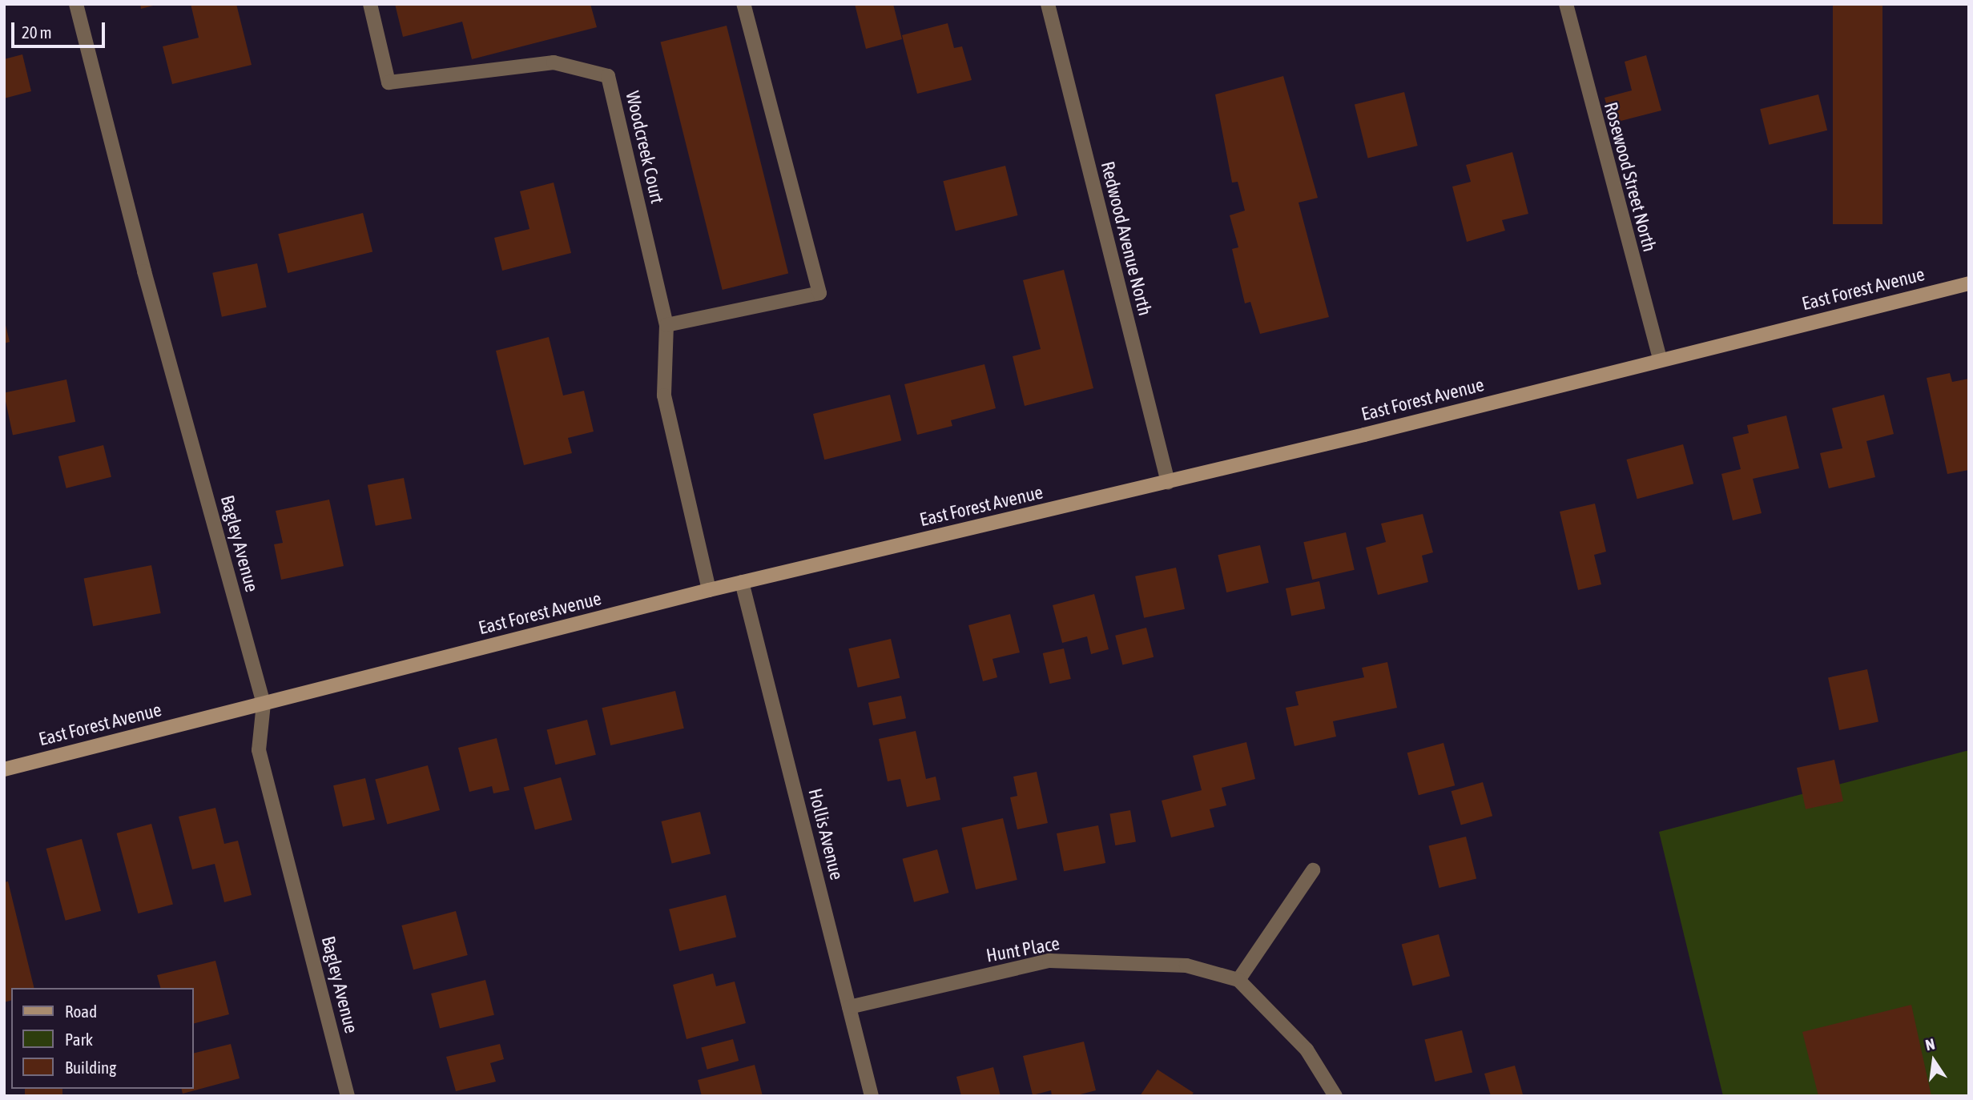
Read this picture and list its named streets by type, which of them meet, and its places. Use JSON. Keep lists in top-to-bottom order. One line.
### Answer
{"streets":{"street":["Woodcreek Court","Rosewood Street North","Redwood Avenue North","East Forest Avenue","Bagley Avenue","Hollis Avenue","Hunt Place"]},"crossings":[["Woodcreek Court","East Forest Avenue"],["Rosewood Street North","East Forest Avenue"],["Redwood Avenue North","East Forest Avenue"],["East Forest Avenue","Bagley Avenue"],["East Forest Avenue","Hollis Avenue"],["Hollis Avenue","Hunt Place"]],"legend":["Road","Park","Building"],"scale_bar":"20 m","north":"top"}
